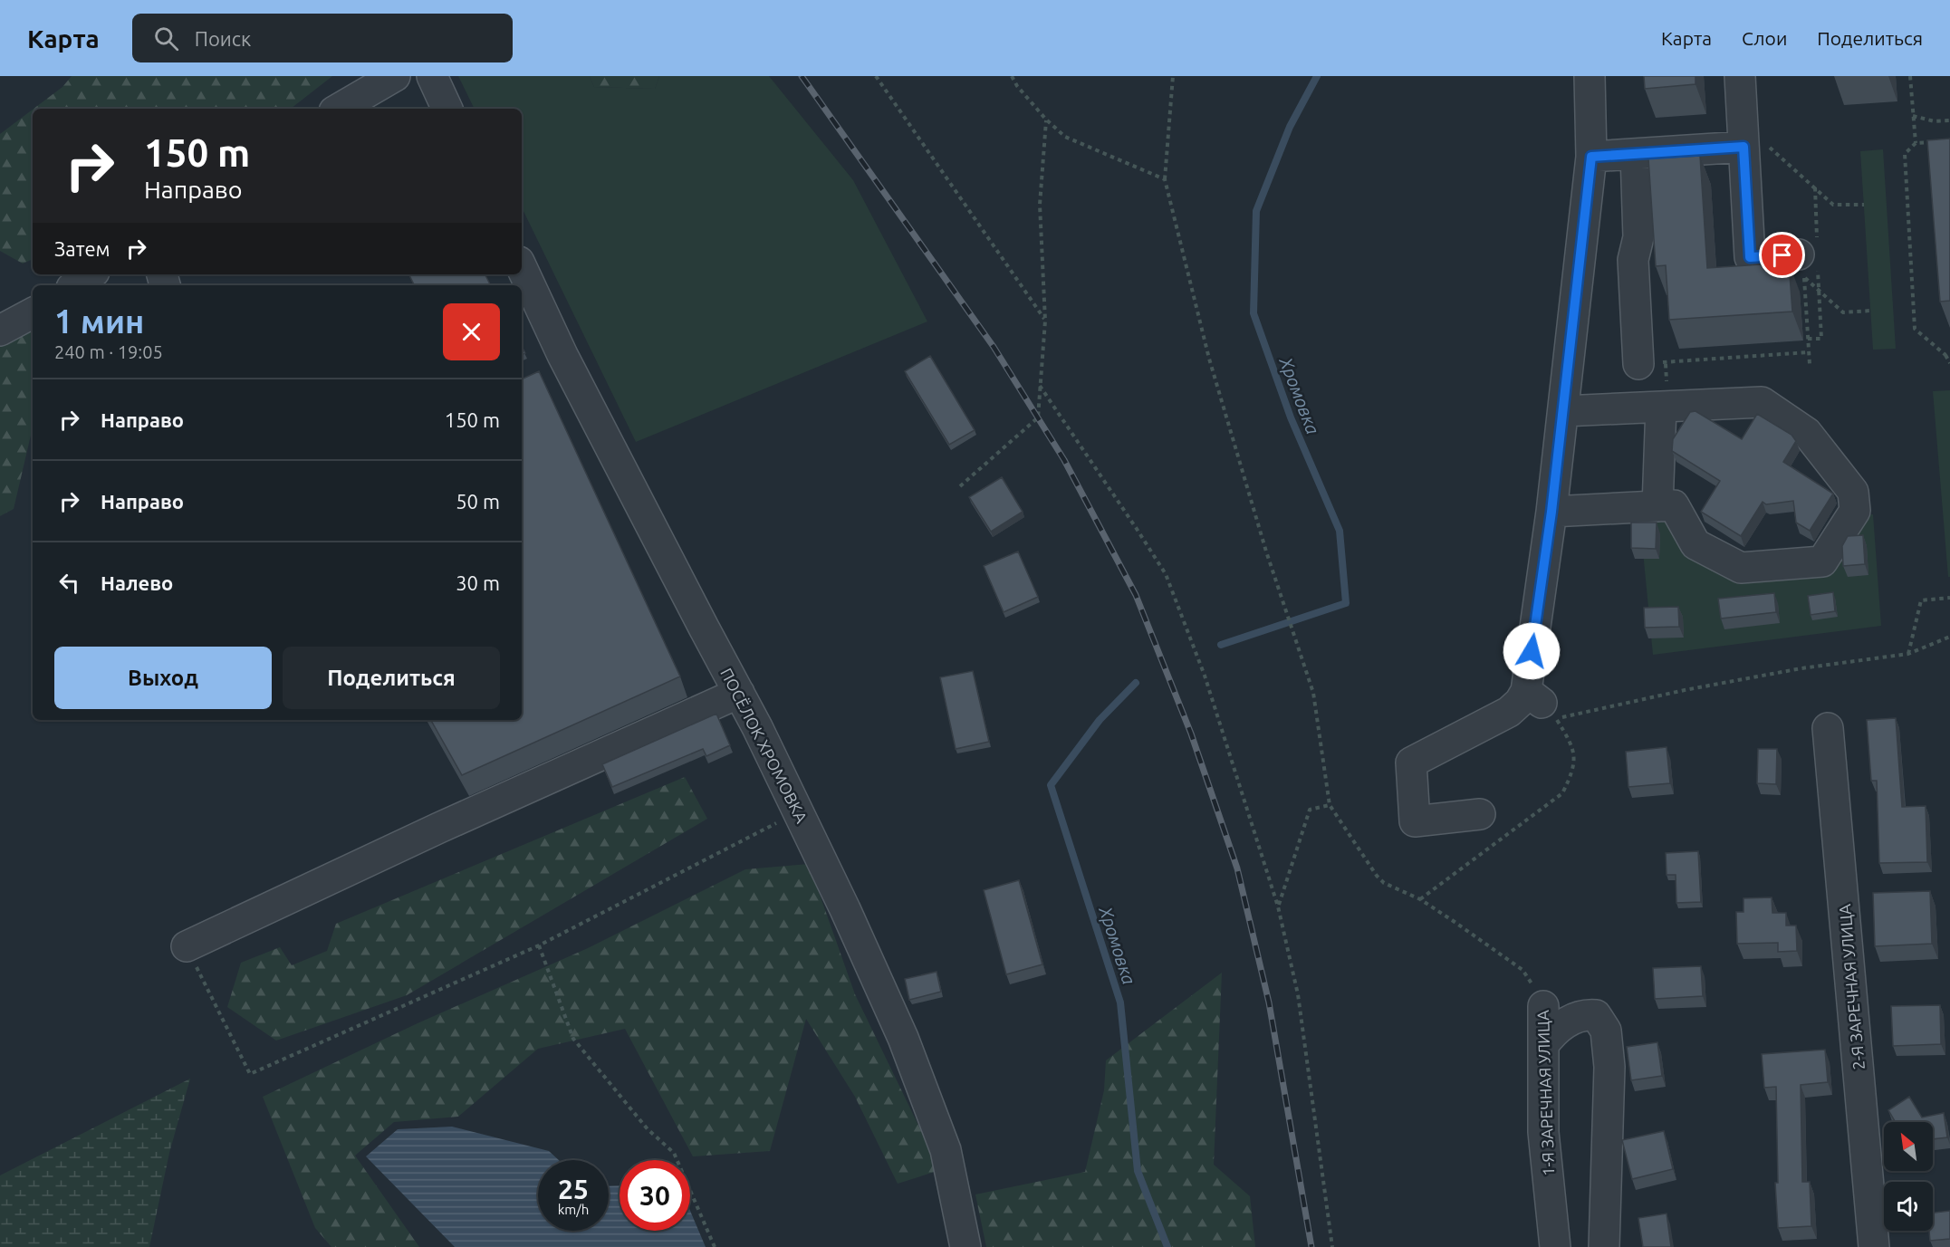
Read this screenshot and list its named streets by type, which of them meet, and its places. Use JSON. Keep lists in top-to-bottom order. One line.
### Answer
{"streets":{"street":["ПОСЁЛОК ХРОМОВКА","2-Я ЗАРЕЧНАЯ УЛИЦА","1-Я ЗАРЕЧНАЯ УЛИЦА"]},"water":["Хромовка"],"north":"top left","page":{"header":"Карта","search":"Поиск","nav":["Карта","Слои","Поделиться"],"turn":["150 m","Направо"],"then":"Затем","heading":["1 мин","240 m · 19:05"],"list":[{"name":"Направо","value":"150 m"},{"name":"Направо","value":"50 m"},{"name":"Налево","value":"30 m"}],"buttons":["Выход","Поделиться"],"speed":"25 km/h","limit":"30"}}
